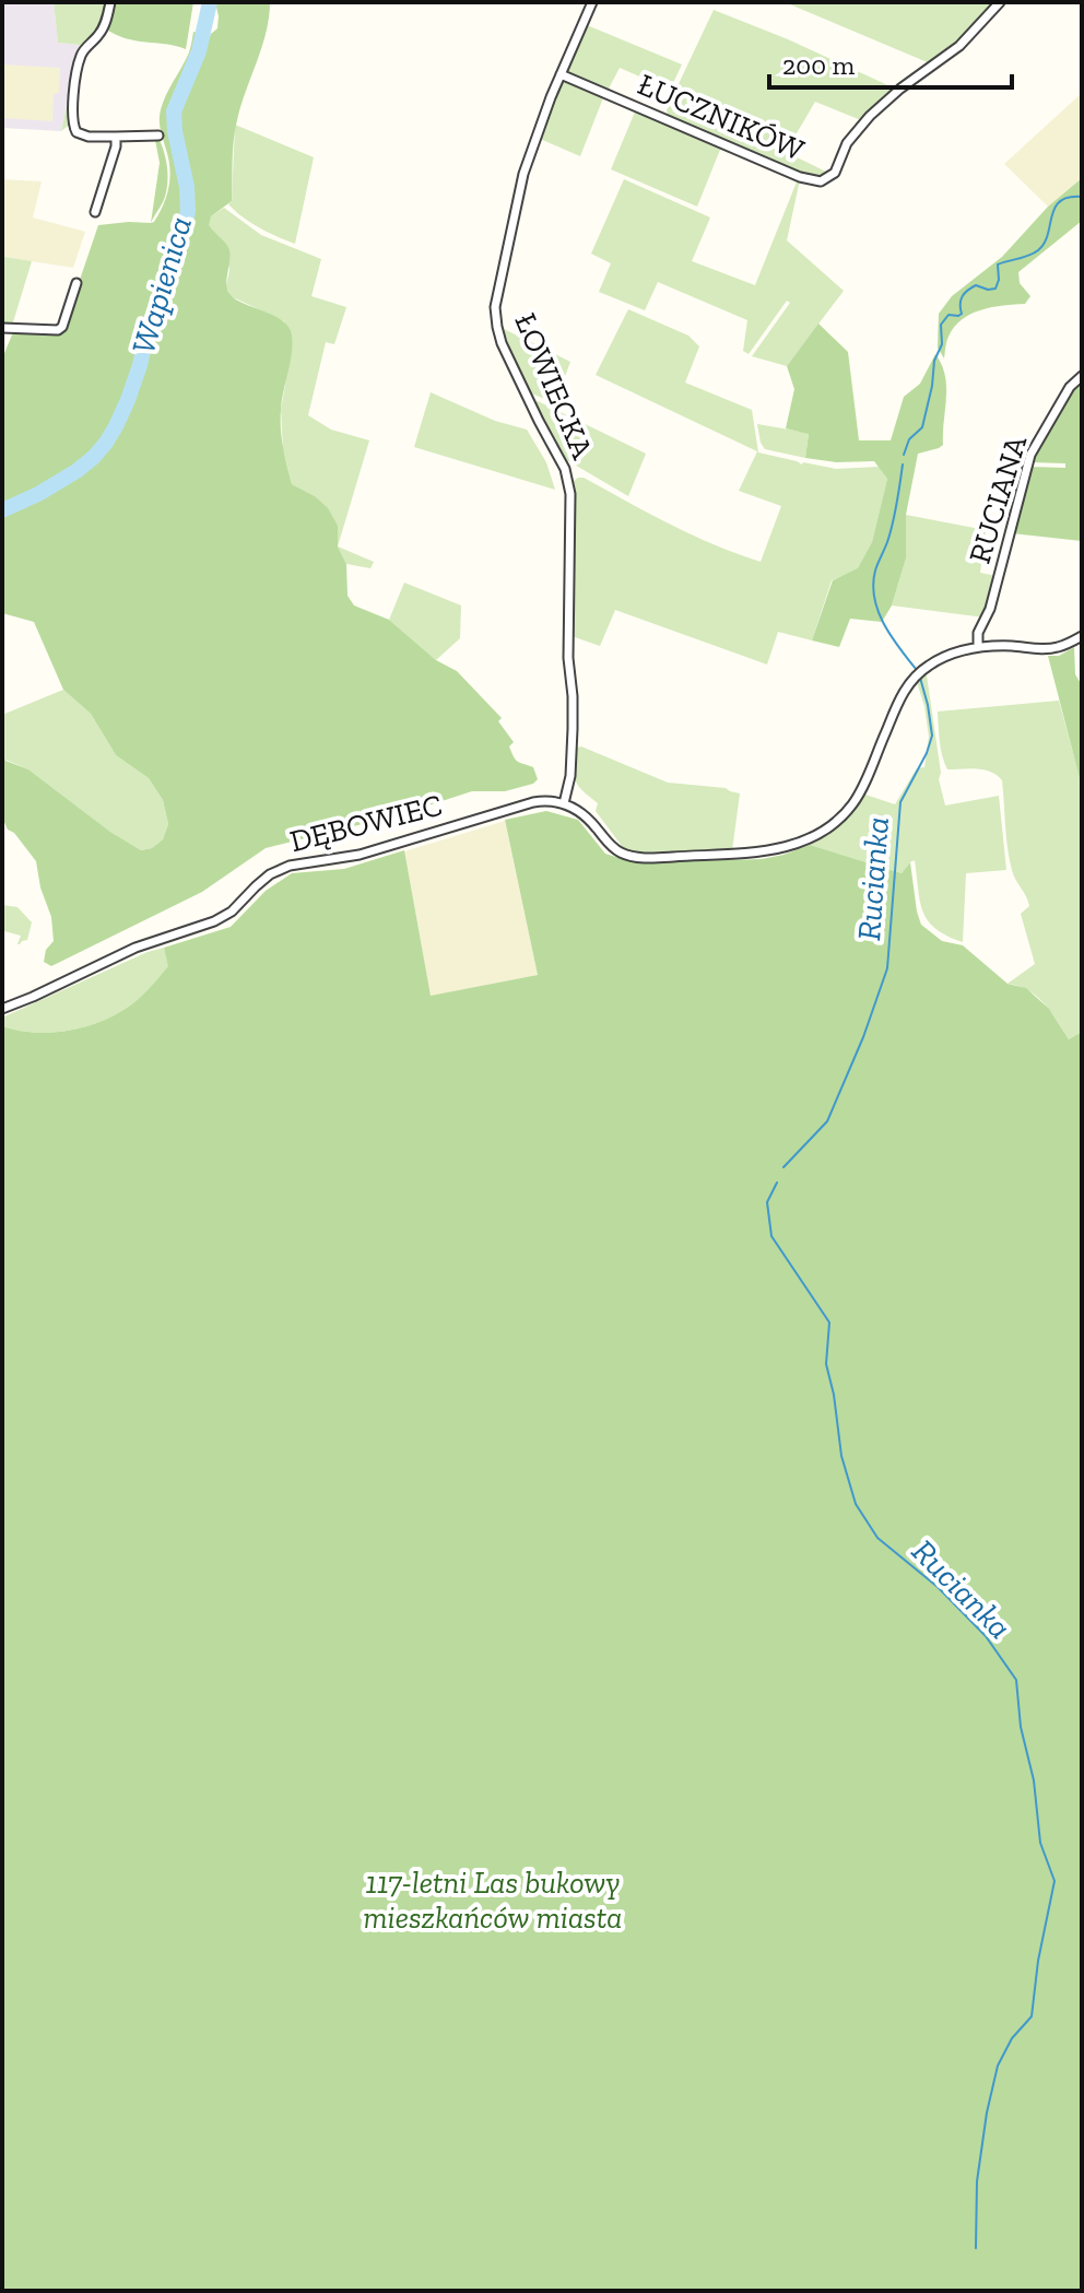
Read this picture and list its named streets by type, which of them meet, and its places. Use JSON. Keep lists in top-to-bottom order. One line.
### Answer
{"streets":{"street":["ŁUCZNIKÓW","ŁOWIECKA","RUCIANA","DĘBOWIEC"]},"crossings":[["ŁUCZNIKÓW","ŁOWIECKA"],["ŁOWIECKA","DĘBOWIEC"]],"water":["Wapienica","Rucianka"],"parks":["117-letni Las bukowy mieszkańców miasta"],"scale_bar":"200 m"}
